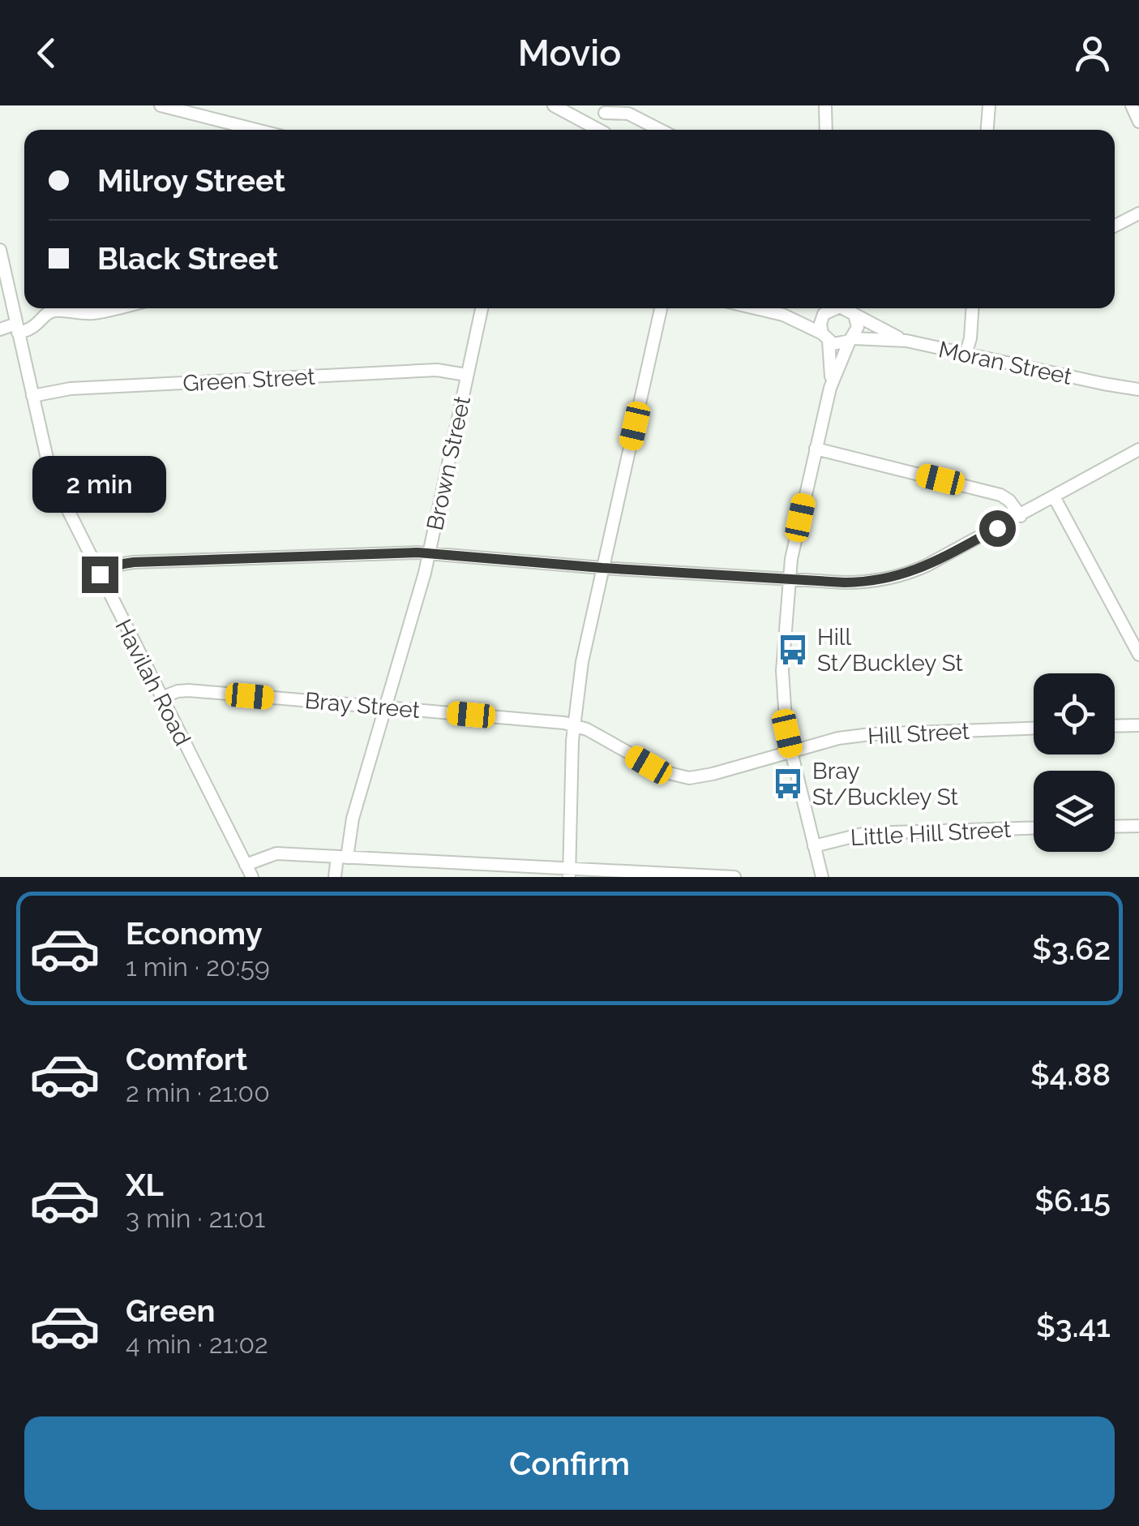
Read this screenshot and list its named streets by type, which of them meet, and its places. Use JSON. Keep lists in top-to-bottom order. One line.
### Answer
{"streets":{"street":["Moran Street","Green Street","Brown Street","Havilah Road","Bray Street","Hill Street","Little Hill Street"]},"crossings":[["Green Street","Brown Street"],["Green Street","Havilah Road"],["Brown Street","Bray Street"],["Havilah Road","Bray Street"],["Bray Street","Hill Street"]],"places":{"bus stop":["Hill St/Buckley St","Bray St/Buckley St"]},"page":{"header":"Movio","banner":["Milroy Street","Black Street"],"bubble":"2 min","list":[{"name":"Economy","note":"1 min · 20:59","value":"$3.62"},{"name":"Comfort","note":"2 min · 21:00","value":"$4.88"},{"name":"XL","note":"3 min · 21:01","value":"$6.15"},{"name":"Green","note":"4 min · 21:02","value":"$3.41"}],"buttons":"Confirm"}}
